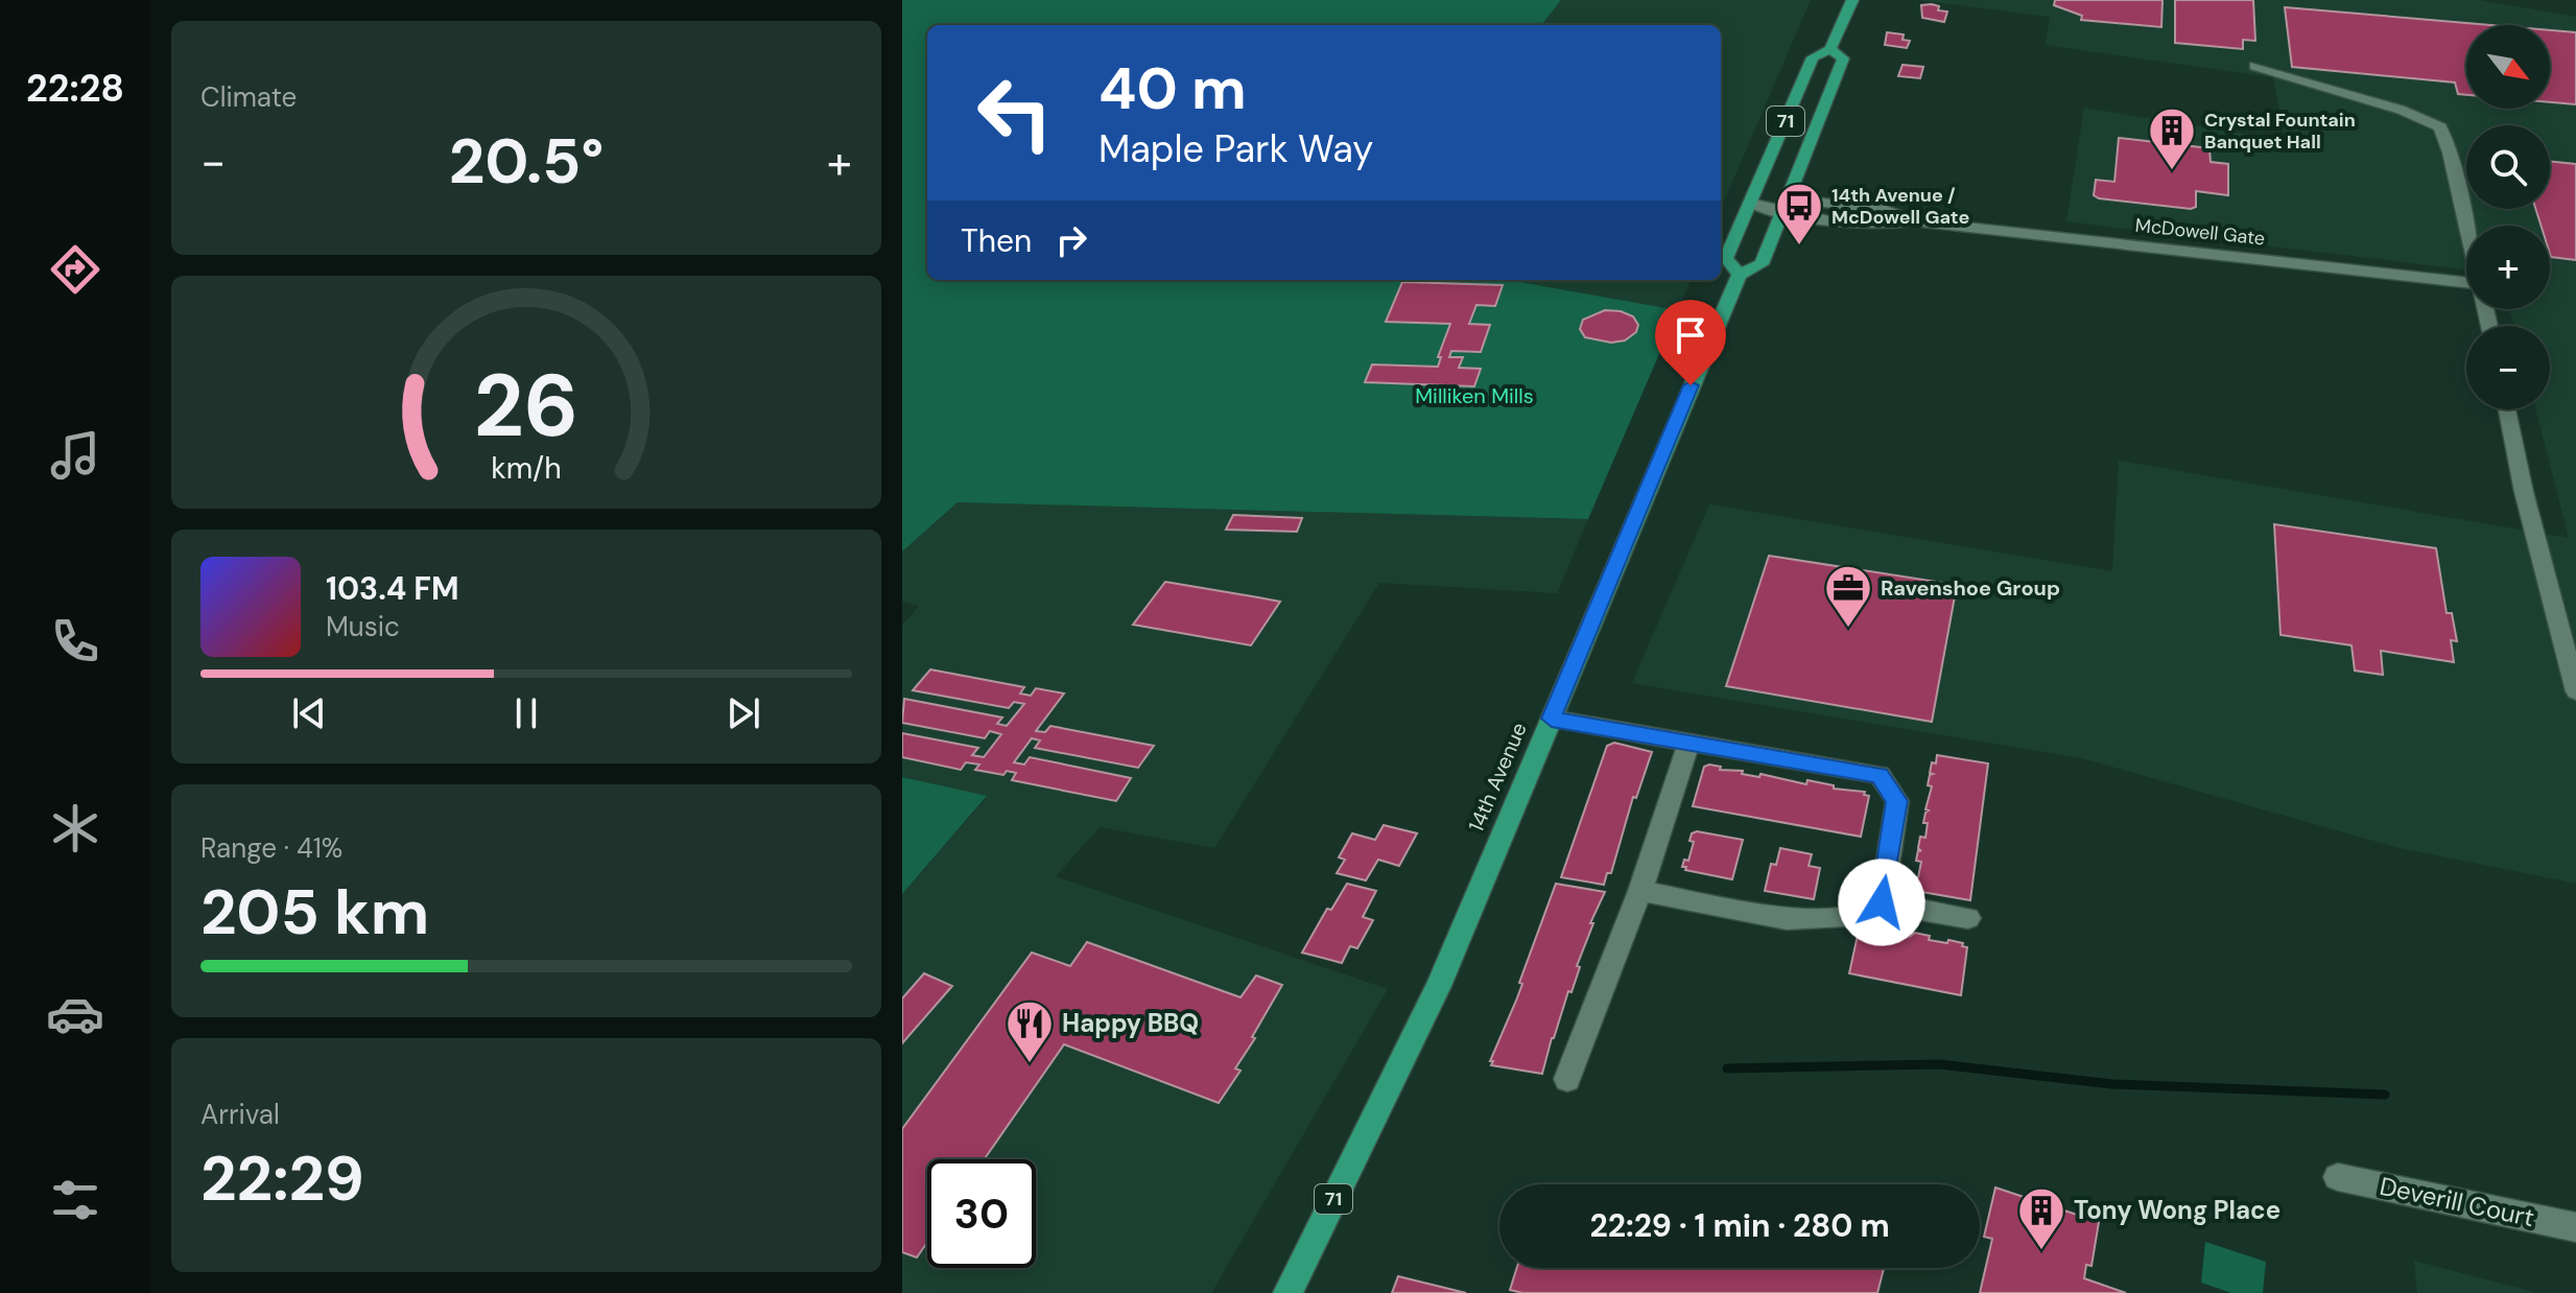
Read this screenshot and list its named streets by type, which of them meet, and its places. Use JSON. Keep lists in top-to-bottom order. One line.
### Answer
{"streets":{"main road":["71","14th Avenue"],"street":["McDowell Gate","Deverill Court"]},"crossings":[["McDowell Gate","14th Avenue"]],"parks":["Milliken Mills"],"places":{"building":["Crystal Fountain Banquet Hall","Tony Wong Place"],"bus stop":["14th Avenue / McDowell Gate"],"office":["Ravenshoe Group"],"restaurant":["Happy BBQ"]},"north":"bottom right","page":{"tabs":"22:28","tile":["Climate",["Range · 41%","205 km"],["Arrival","22:29"]],"map_buttons":["+","−"],"turn":["40 m","Maple Park Way"],"heat":["−","20.5°","+"],"then":"Then","song":["103.4 FM","Music"],"limit":"30","trip":"22:29 · 1 min · 280 m","gauge":["26","km/h"]}}
